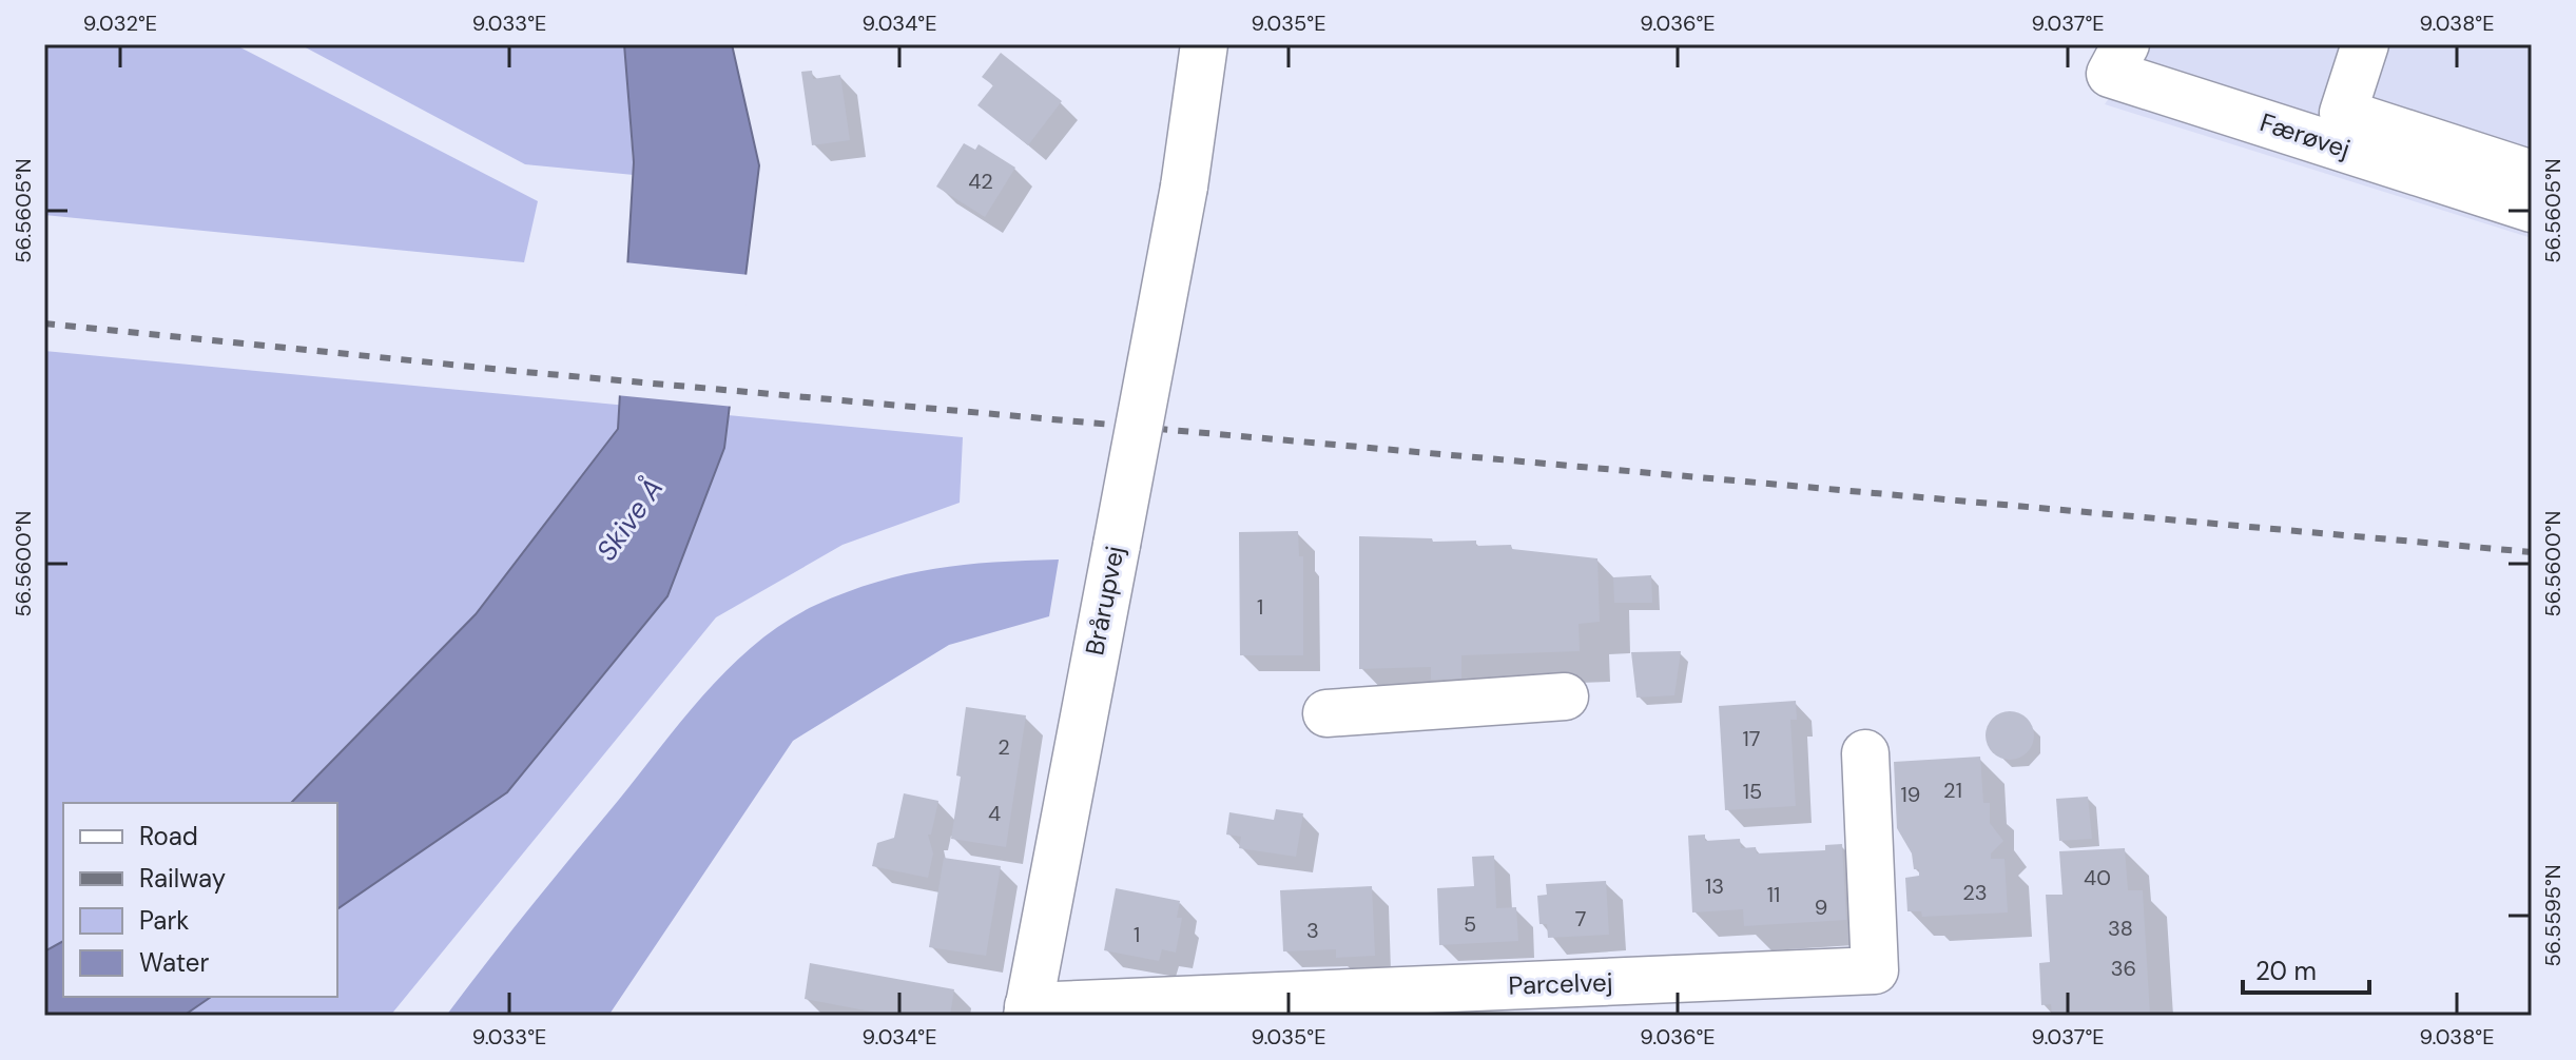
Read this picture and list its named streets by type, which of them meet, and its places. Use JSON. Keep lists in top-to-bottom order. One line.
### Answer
{"streets":{"street":["Færøvej","Brårupvej","Parcelvej"]},"crossings":[["Brårupvej","Parcelvej"]],"water":["Skive Å"],"house_numbers":["42","1","17","2","21","15","19","4","40","13","23","11","9","7","5","38","3","1","36"],"legend":["Road","Railway","Park","Water"],"scale_bar":"20 m","coordinates":["9.032°E","9.033°E","9.034°E","9.035°E","9.036°E","9.037°E","9.038°E","56.5605°N","56.5600°N","56.5595°N"]}
